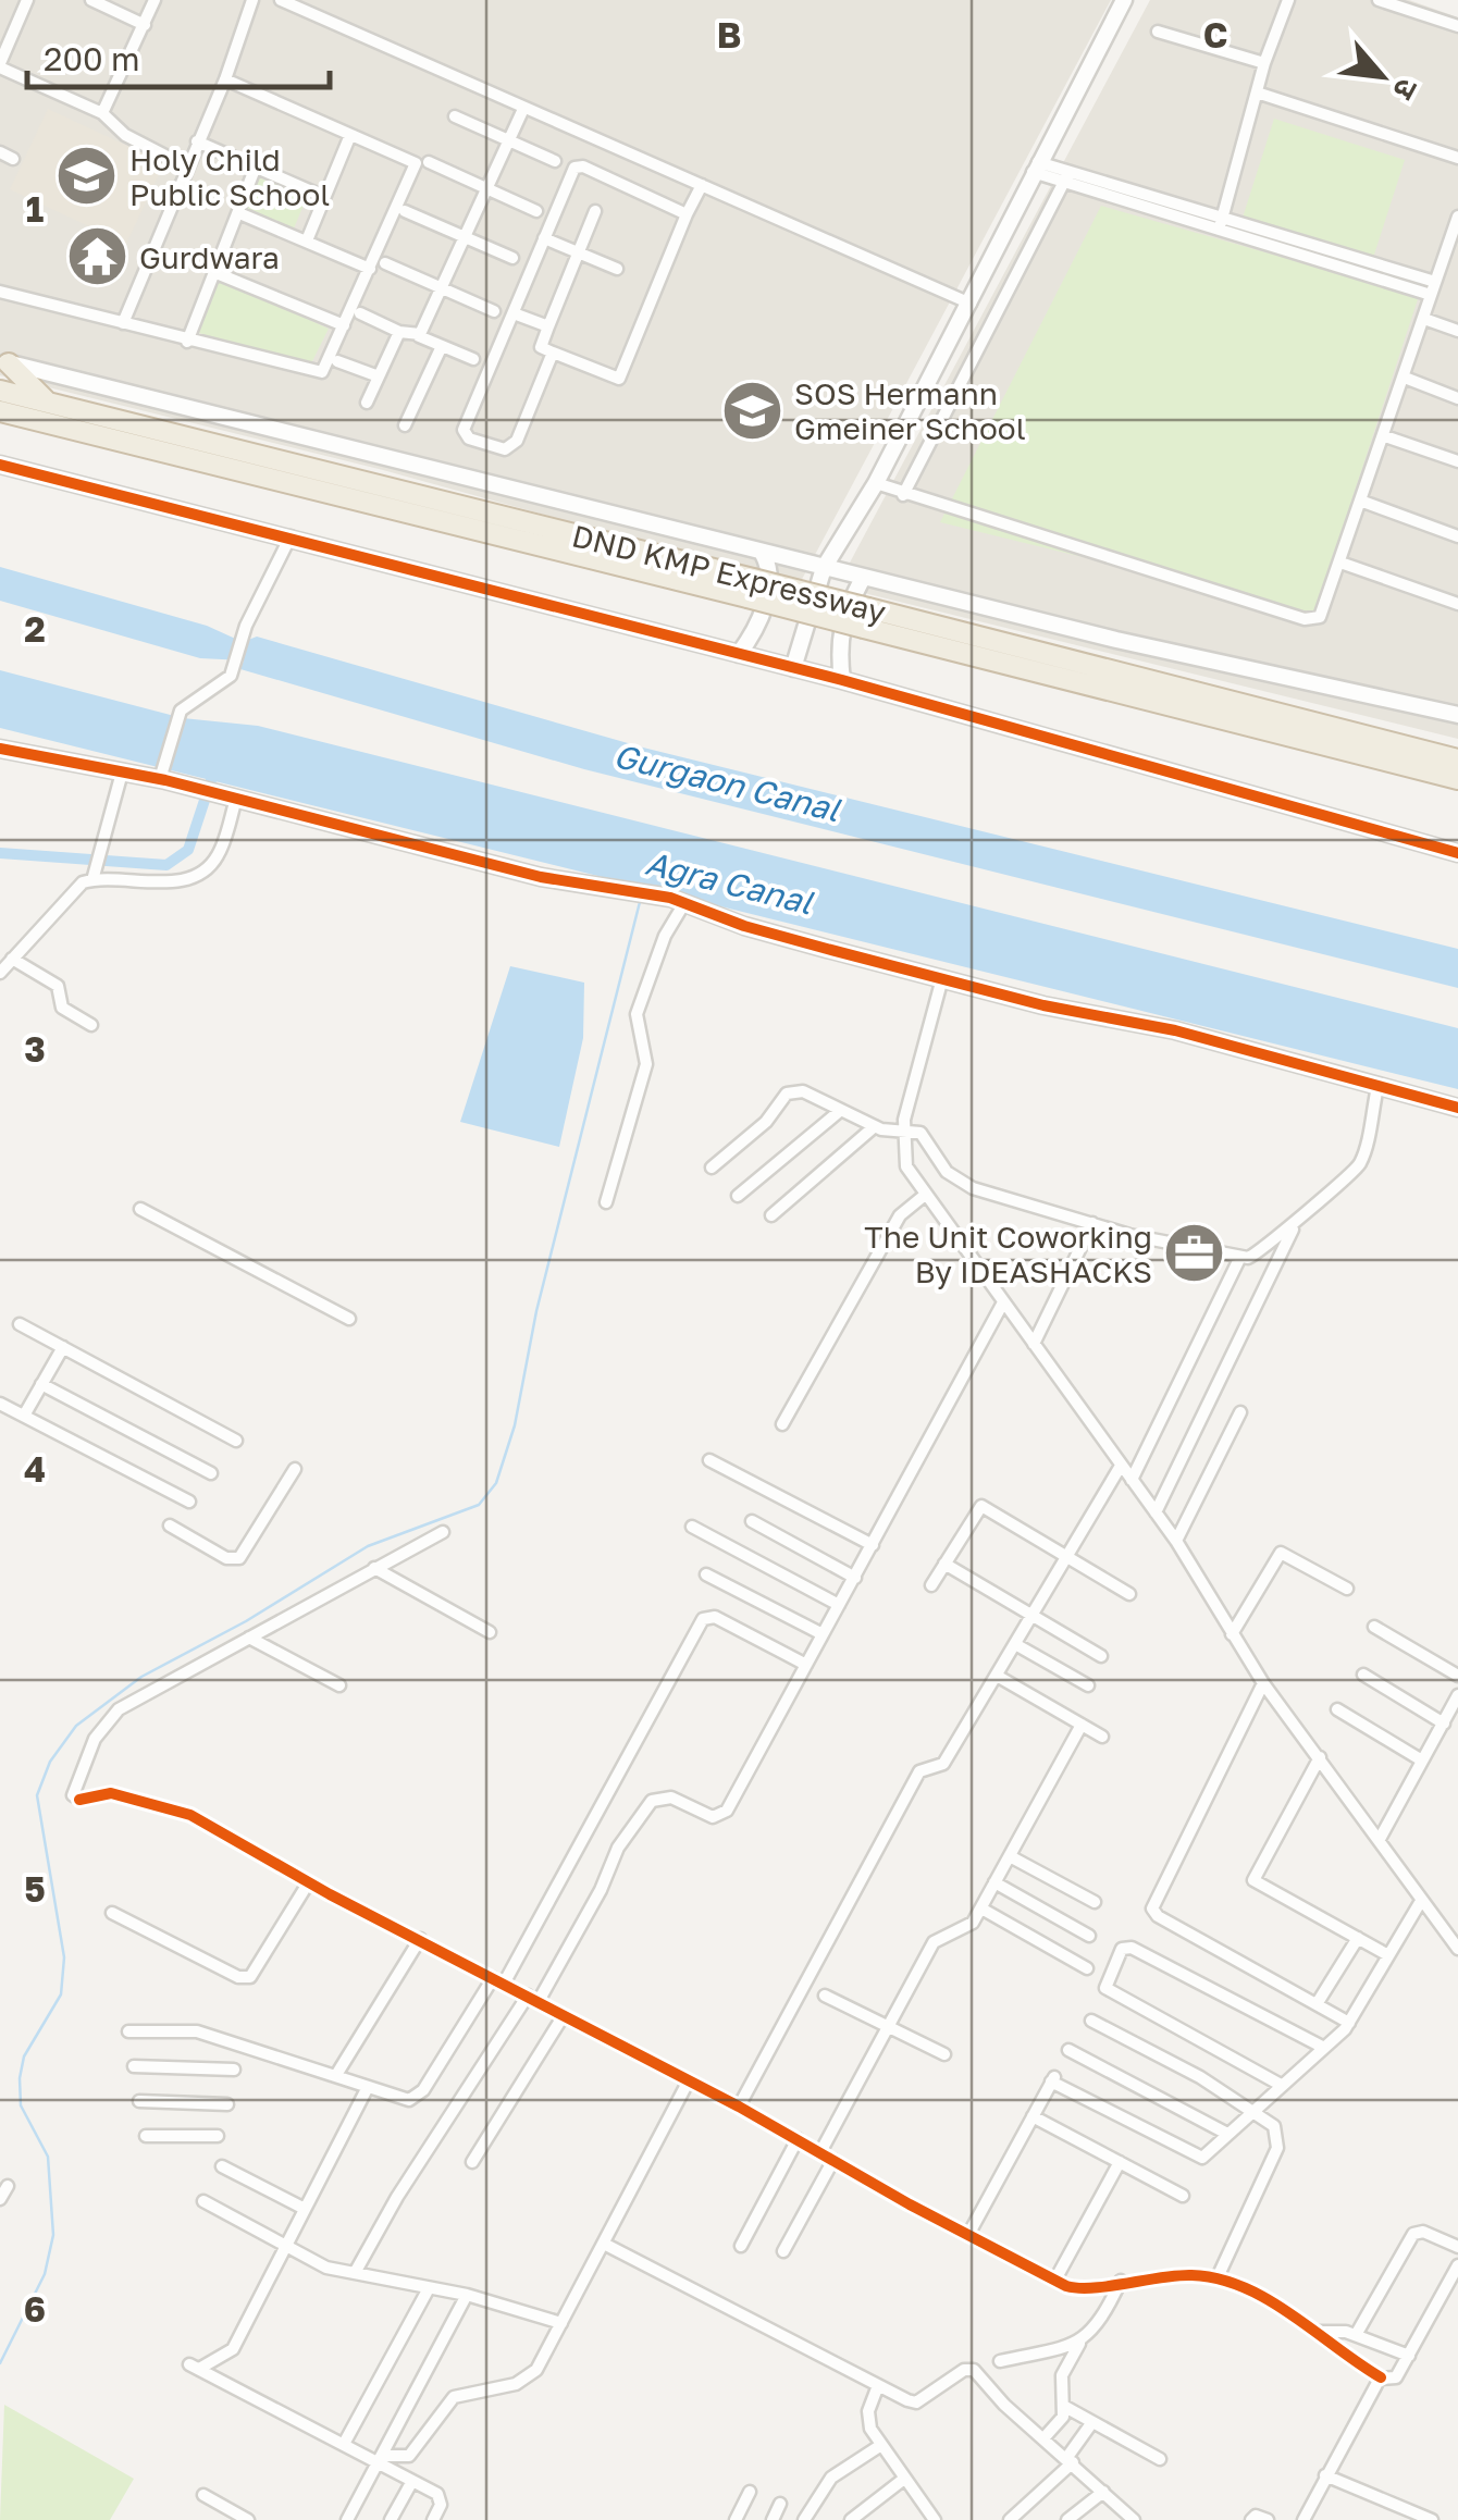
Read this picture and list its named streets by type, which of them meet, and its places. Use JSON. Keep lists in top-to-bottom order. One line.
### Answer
{"streets":{"highway":["DND KMP Expressway"]},"water":["Gurgaon Canal","Agra Canal"],"places":{"school or university":["Holy Child Public School","SOS Hermann Gmeiner School"],"temple":["Gurdwara"],"office":["The Unit Coworking By IDEASHACKS"]},"scale_bar":"200 m","north":"bottom right","grid":{"columns":["B","C"],"rows":["1","2","3","4","5","6"]}}
